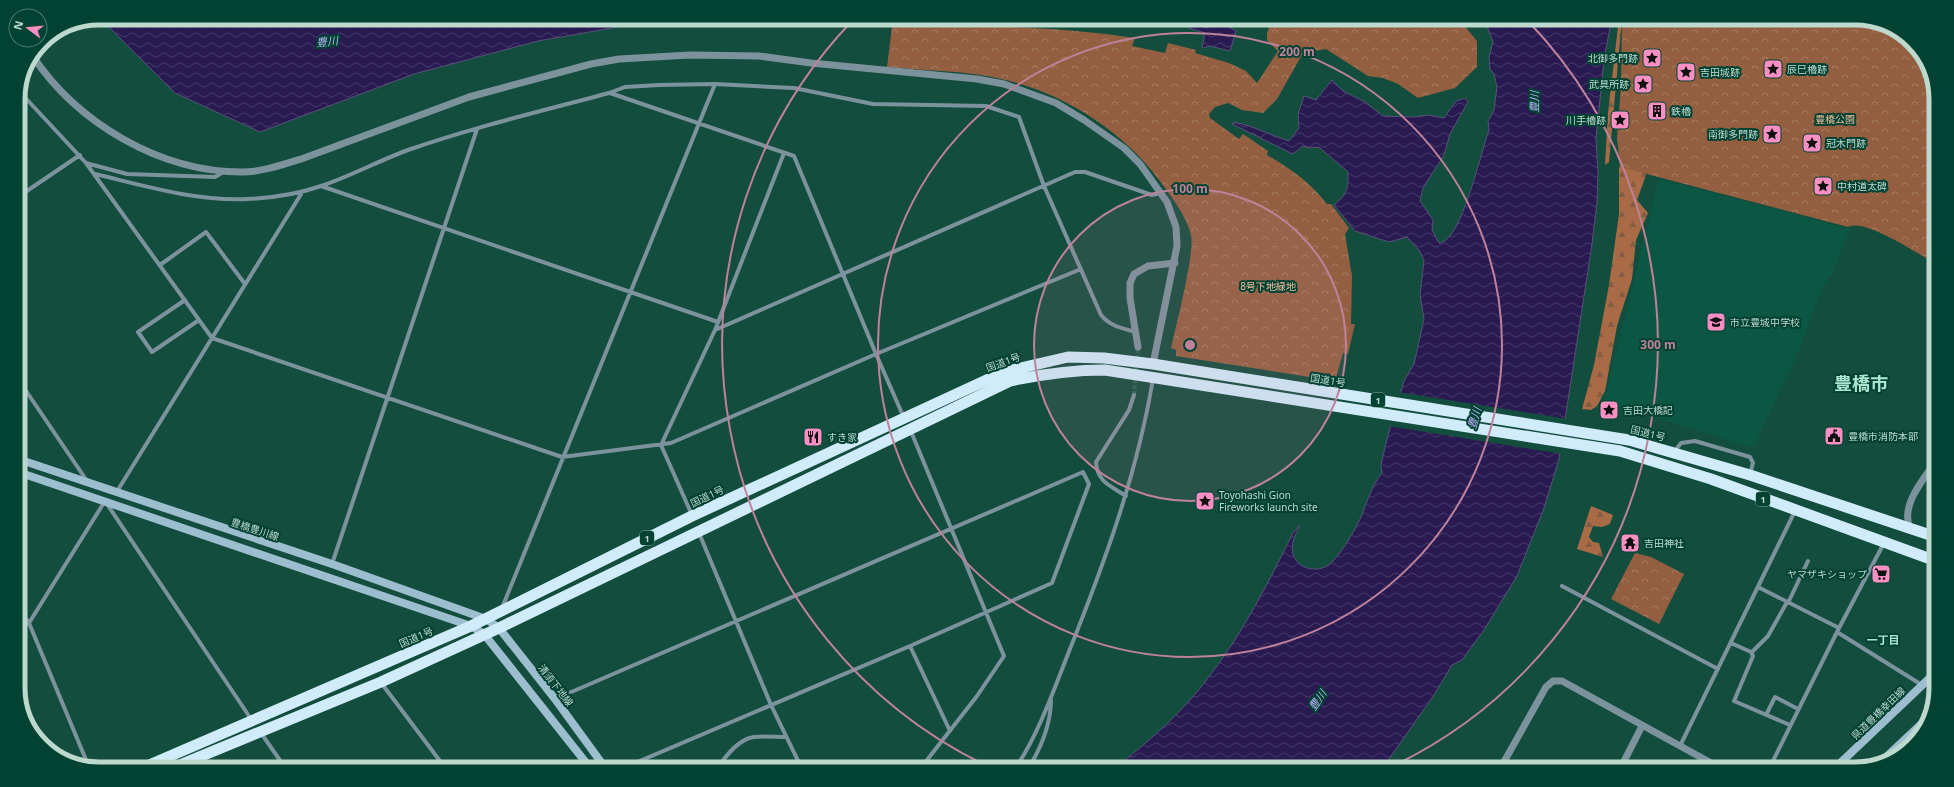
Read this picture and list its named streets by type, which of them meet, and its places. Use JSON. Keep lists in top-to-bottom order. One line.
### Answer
{"streets":{"highway":["国道1号","1"],"main road":["豊橋豊川線","清須下地線","県道豊橋幸田線"]},"crossings":[["国道1号","豊橋豊川線"],["国道1号","清須下地線"],["豊橋豊川線","清須下地線"]],"districts":["豊橋市","一丁目"],"water":["豊川"],"parks":["豊橋公園","8号下地緑地"],"places":{"place":["北御多門跡","辰巳櫓跡","吉田城跡","武具所跡","川手櫓跡","南御多門跡","冠木門跡","中村道太碑","吉田大橋記","Toyohashi Gion Fireworks launch site"],"building":["鉄櫓"],"school or university":["市立豊城中学校"],"public building":["豊橋市消防本部"],"restaurant":["すき家"],"temple":["吉田神社"],"supermarket":["ヤマザキショップ"]},"north":"left","rings":["200 m","100 m","300 m"]}
